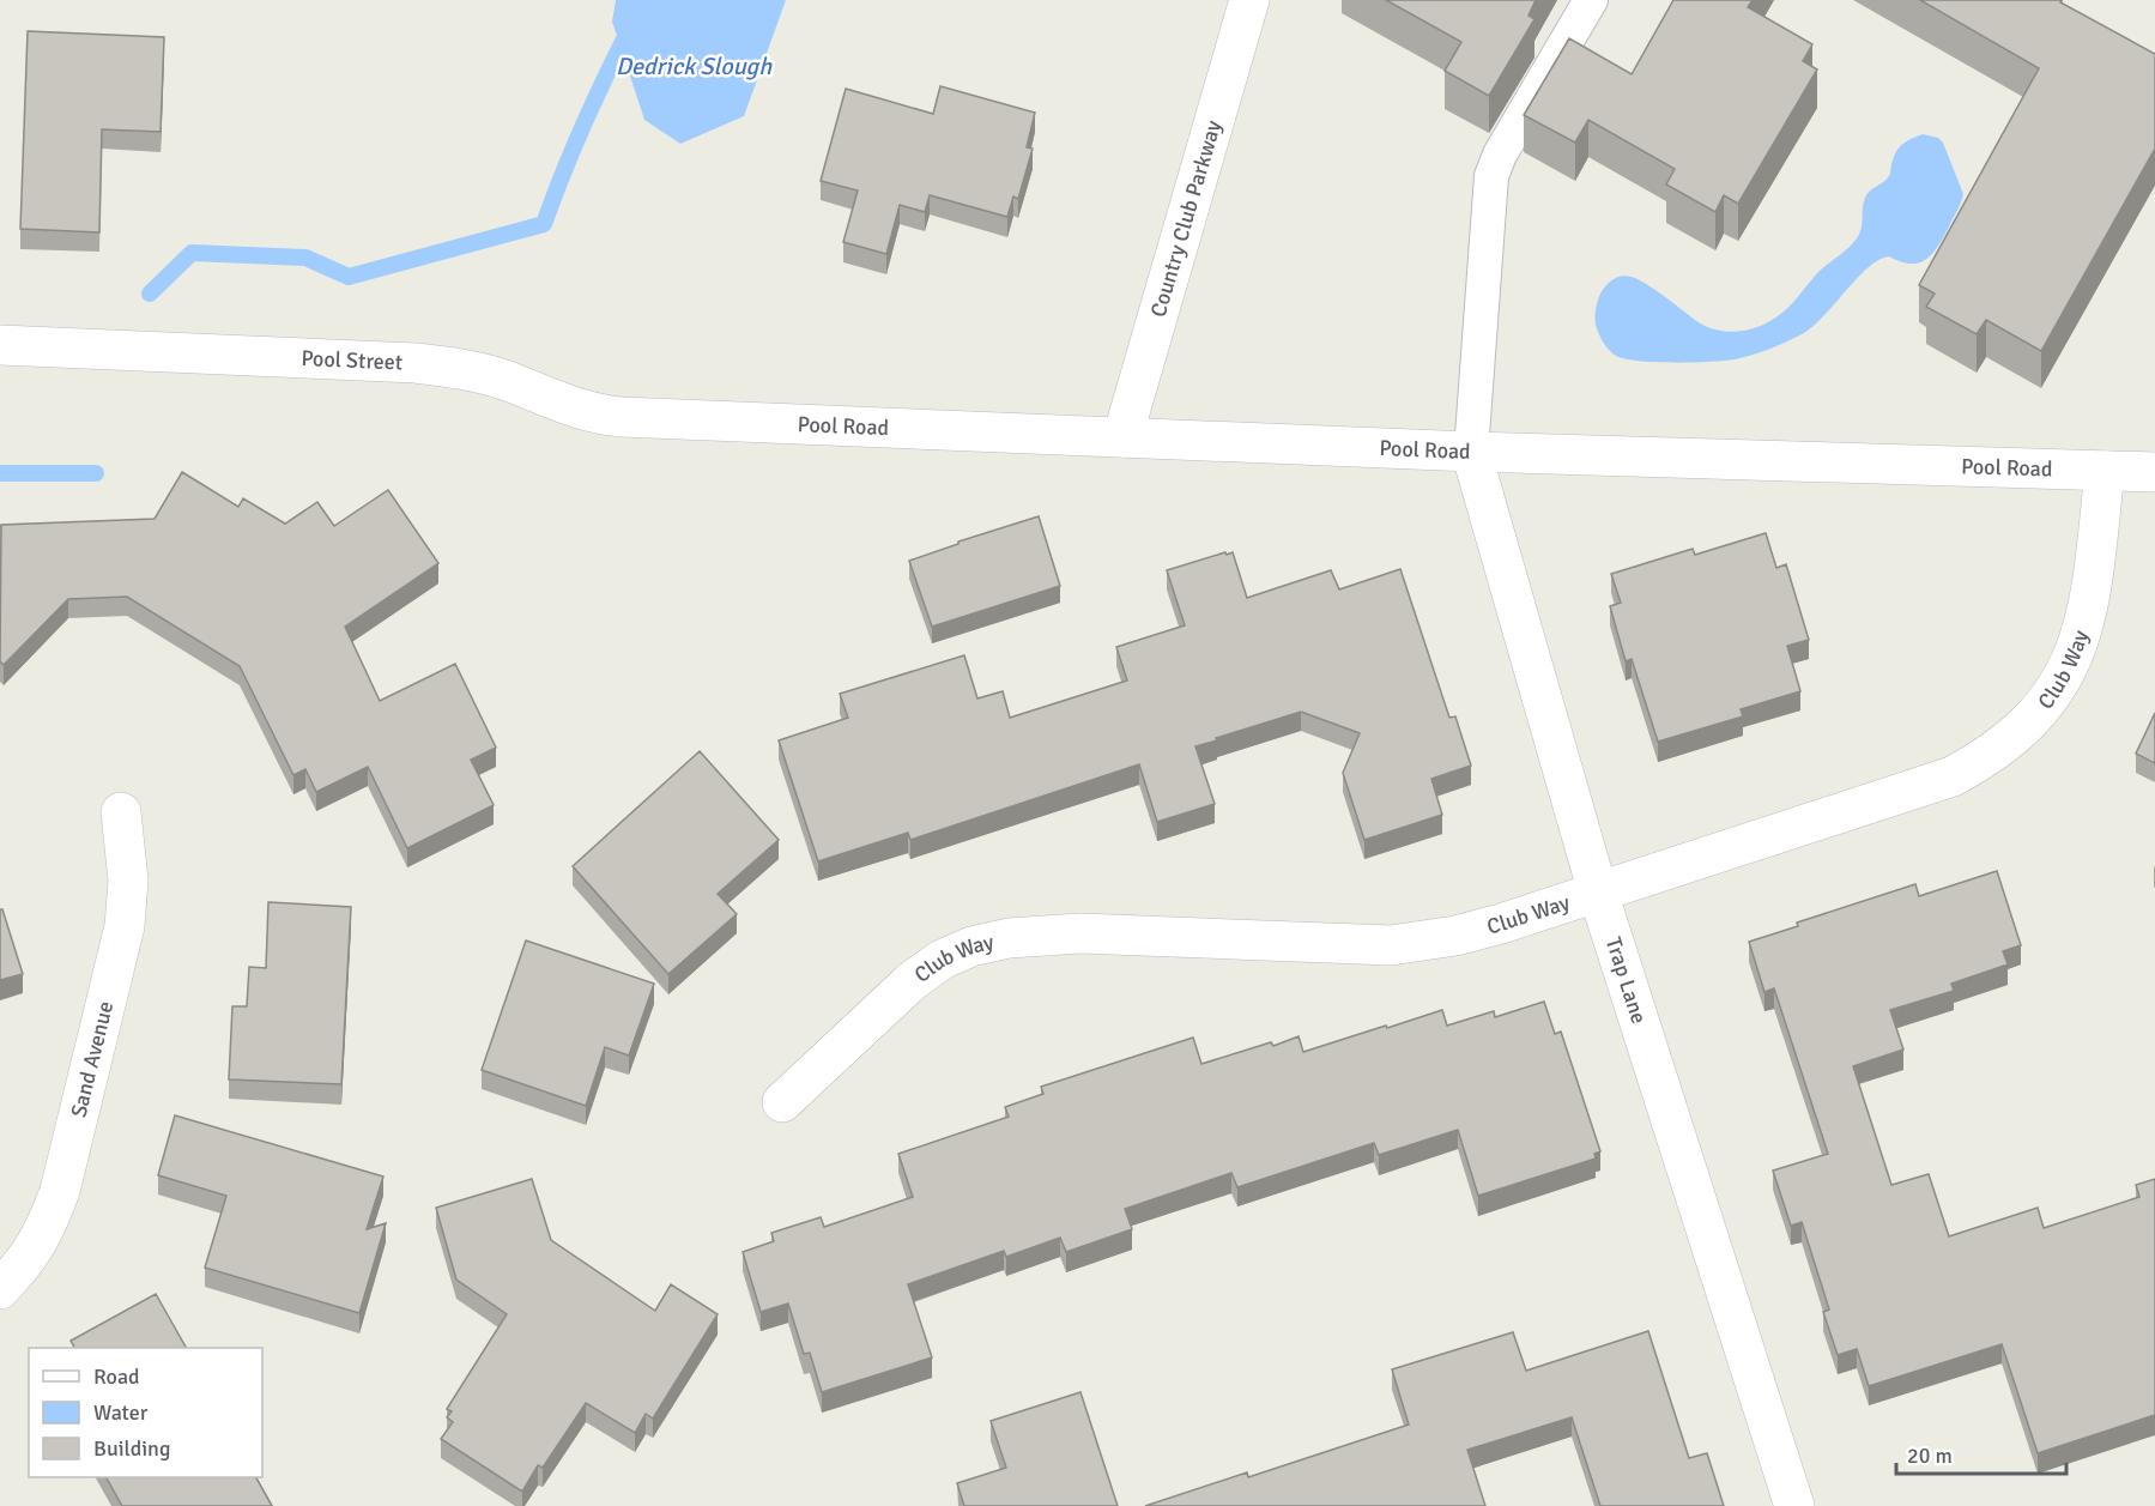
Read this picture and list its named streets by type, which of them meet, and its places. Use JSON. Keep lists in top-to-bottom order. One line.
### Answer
{"streets":{"street":["Country Club Parkway","Pool Street","Pool Road","Club Way","Trap Lane","Sand Avenue"]},"crossings":[["Country Club Parkway","Pool Road"],["Pool Street","Pool Road"],["Pool Road","Club Way"],["Pool Road","Trap Lane"],["Club Way","Trap Lane"]],"water":["Dedrick Slough"],"legend":["Road","Water","Building"],"scale_bar":"20 m"}
